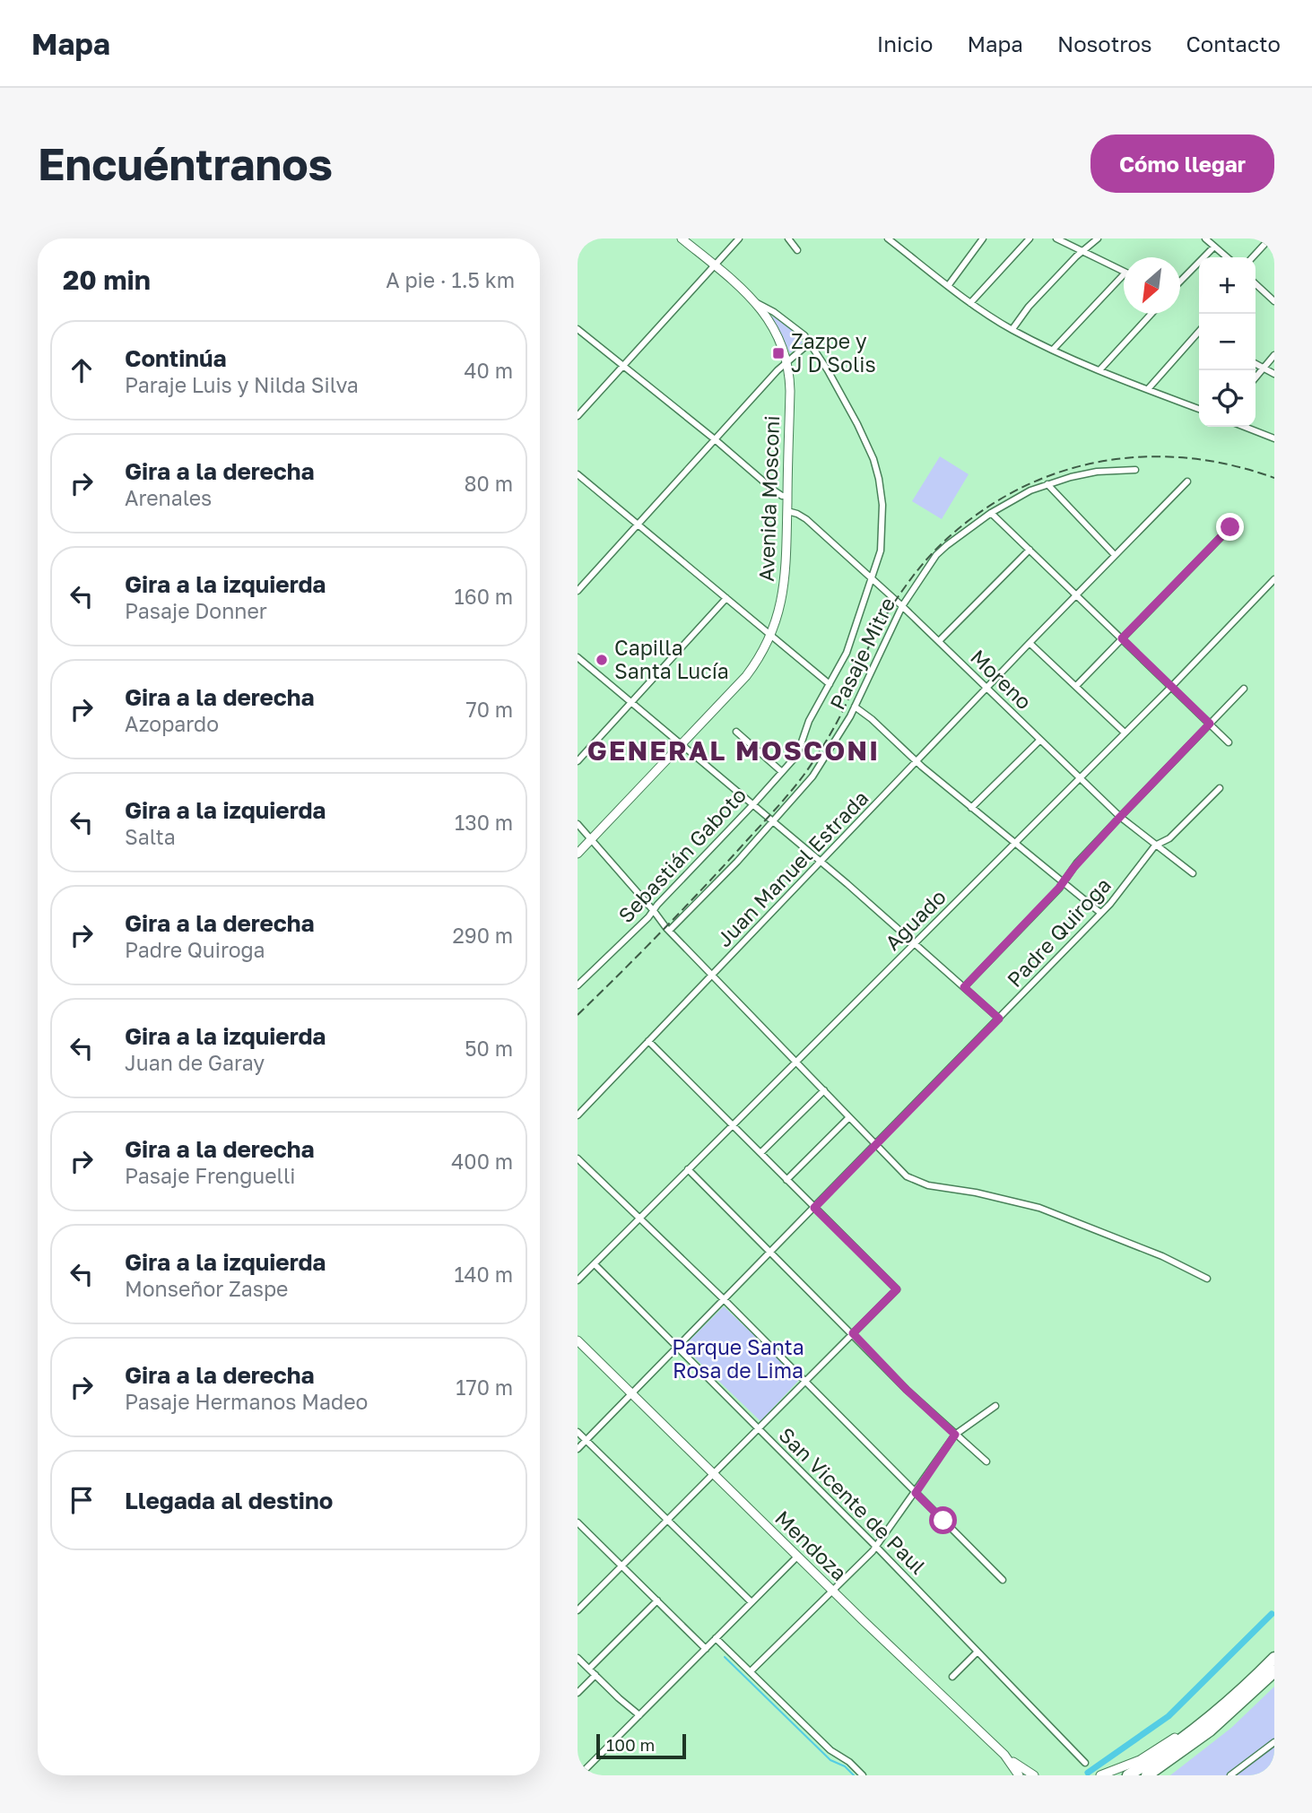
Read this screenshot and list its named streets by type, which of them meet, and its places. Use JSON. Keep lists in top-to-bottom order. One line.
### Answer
{"streets":{"street":["Avenida Mosconi","Pasaje Mitre","Moreno","Sebastián Gaboto","Juan Manuel Estrada","Aguado","Padre Quiroga","San Vicente de Paul","Mendoza"]},"crossings":[["Avenida Mosconi","Moreno"],["Avenida Mosconi","Sebastián Gaboto"],["Pasaje Mitre","Moreno"],["Moreno","Sebastián Gaboto"],["Moreno","Juan Manuel Estrada"],["Moreno","Aguado"],["Moreno","Padre Quiroga"],["Aguado","San Vicente de Paul"],["Padre Quiroga","San Vicente de Paul"],["Padre Quiroga","Mendoza"]],"districts":["GENERAL MOSCONI"],"parks":["Parque Santa Rosa de Lima"],"places":{"transit":["Zazpe y J D Solis"],"other":["Capilla Santa Lucía"]},"scale_bar":"100 m","north":"bottom left","page":{"header":"Mapa","nav":["Inicio","Mapa","Nosotros","Contacto"],"buttons":"Cómo llegar","title":"Encuéntranos","heading":["20 min","A pie · 1.5 km"],"map_buttons":["+","−"],"list":[["Continúa","Paraje Luis y Nilda Silva","40 m"],["Gira a la derecha","Arenales","80 m"],["Gira a la izquierda","Pasaje Donner","160 m"],["Gira a la derecha","Azopardo","70 m"],["Gira a la izquierda","Salta","130 m"],["Gira a la derecha","Padre Quiroga","290 m"],["Gira a la izquierda","Juan de Garay","50 m"],["Gira a la derecha","Pasaje Frenguelli","400 m"],["Gira a la izquierda","Monseñor Zaspe","140 m"],["Gira a la derecha","Pasaje Hermanos Madeo","170 m"],"Llegada al destino"],"scale":"100 m"}}
